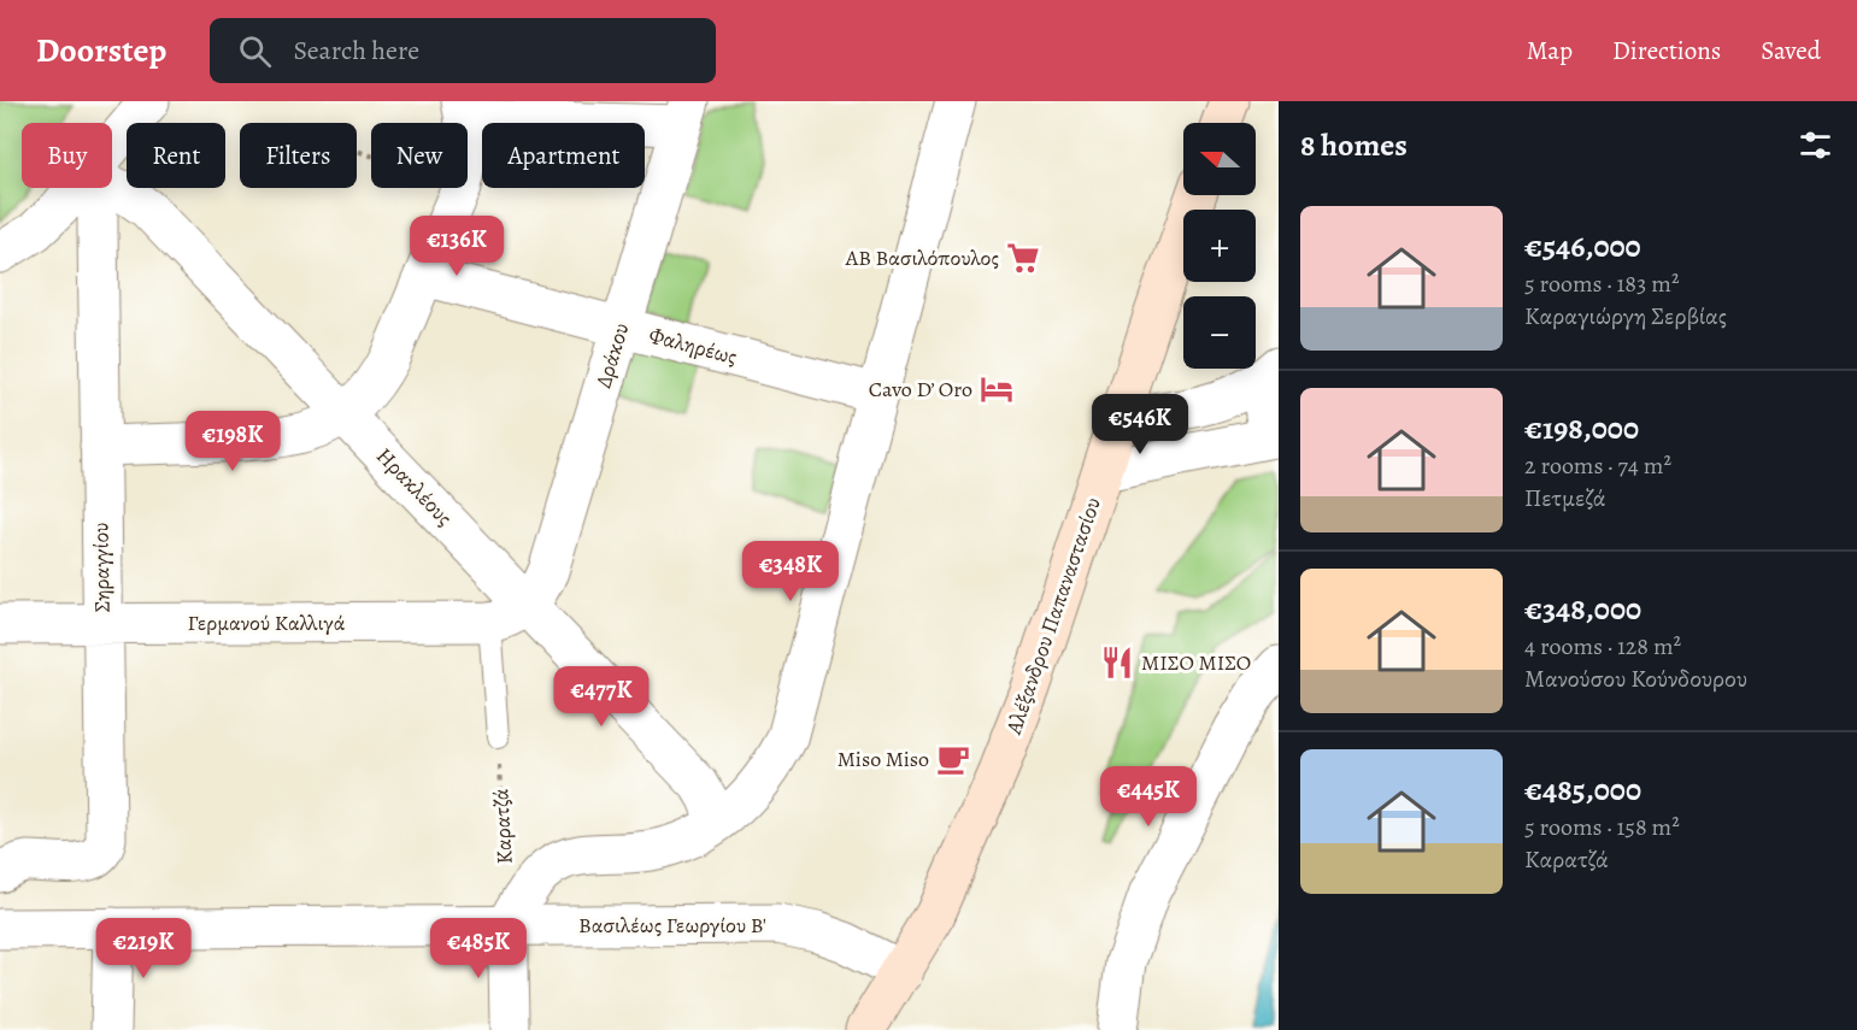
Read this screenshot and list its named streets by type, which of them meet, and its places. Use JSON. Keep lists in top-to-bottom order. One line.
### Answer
{"streets":{"main road":["Αλέξανδρου Παπαναστασίου"],"street":["Φαληρέως","Δράκου","Ηρακλέους","Σηραγγίου","Γερμανού Καλλιγά","Βασιλέως Γεωργίου Β'"],"path":["Καρατζά"]},"crossings":[["Φαληρέως","Δράκου"],["Δράκου","Ηρακλέους"],["Δράκου","Γερμανού Καλλιγά"],["Ηρακλέους","Γερμανού Καλλιγά"],["Σηραγγίου","Γερμανού Καλλιγά"],["Αλέξανδρου Παπαναστασίου","Βασιλέως Γεωργίου Β'"]],"places":{"supermarket":["ΑΒ Βασιλόπουλος"],"hotel":["Cavo D’ Oro"],"restaurant":["ΜΙΣΟ ΜΙΣΟ"],"cafe":["Miso Miso"]},"north":"left","page":{"header":"Doorstep","search":"Search here","nav":["Map","Directions","Saved"],"heading":"8 homes","map_buttons":["+","−"],"chip":["Buy","Rent","Filters","New","Apartment"],"list":[{"name":"€546,000","note":"5 rooms · 183 m² · Καραγιώργη Σερβίας"},{"name":"€198,000","note":"2 rooms · 74 m² · Πετμεζά"},{"name":"€348,000","note":"4 rooms · 128 m² · Μανούσου Κούνδουρου"},{"name":"€485,000","note":"5 rooms · 158 m² · Καρατζά"}],"price":["€136K","€546K","€198K","€348K","€477K","€445K","€219K","€485K"]}}
